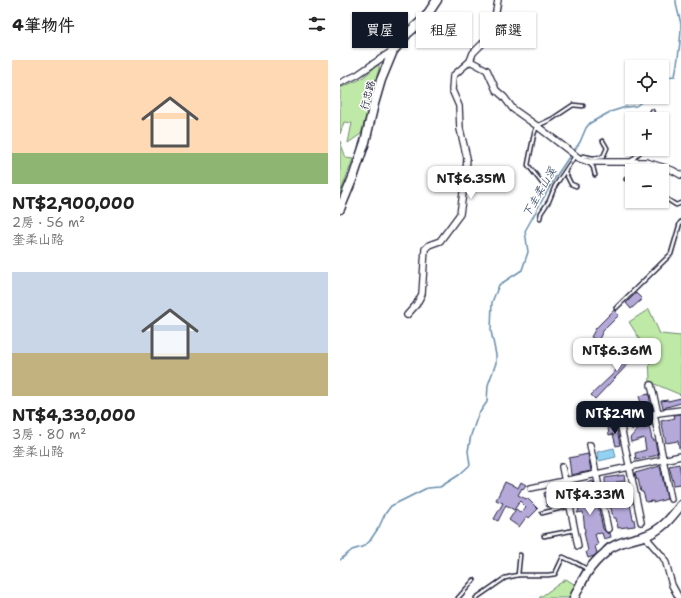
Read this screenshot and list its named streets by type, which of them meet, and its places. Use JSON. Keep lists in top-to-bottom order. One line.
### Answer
{"streets":{"street":["行忠路"]},"water":["下圭柔山溪"],"page":{"heading":"4筆物件","chip":["買屋","租屋","篩選"],"list":[{"name":"NT$2,900,000","note":"2房 · 56 m² · 奎柔山路"},{"name":"NT$4,330,000","note":"3房 · 80 m² · 奎柔山路"}],"map_buttons":["+","−"],"price":["NT$6.35M","NT$6.36M","NT$2.9M","NT$4.33M"]}}
